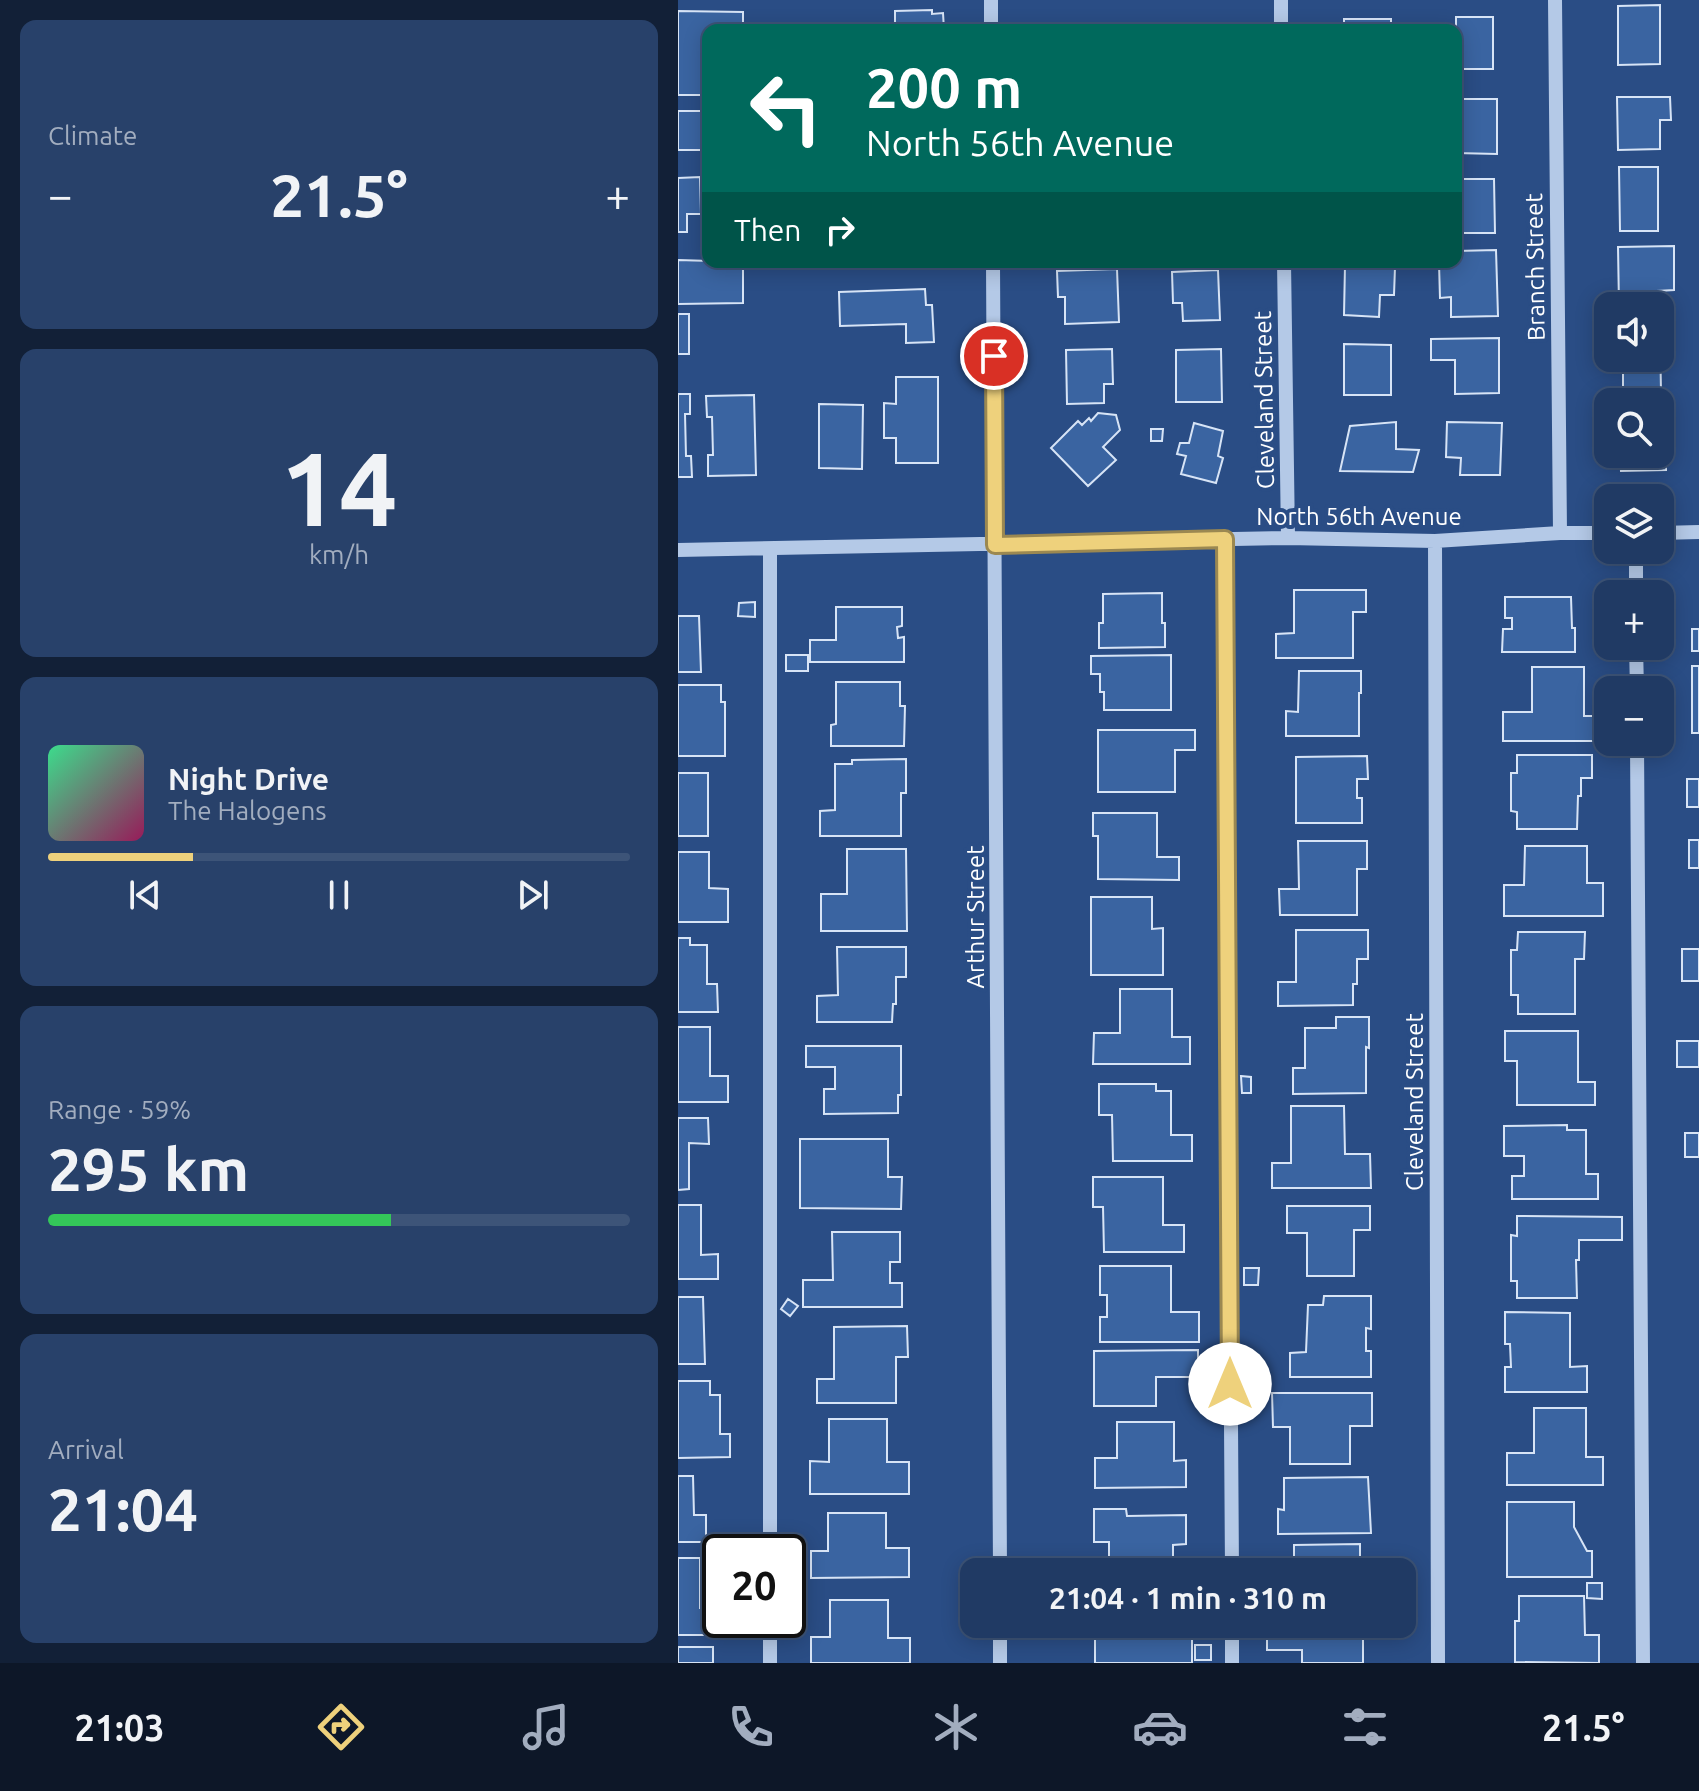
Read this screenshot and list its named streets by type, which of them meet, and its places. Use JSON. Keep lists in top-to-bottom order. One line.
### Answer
{"streets":{"street":["Branch Street","Cleveland Street","North 56th Avenue","Arthur Street"]},"crossings":[["Branch Street","North 56th Avenue"],["Cleveland Street","North 56th Avenue"],["North 56th Avenue","Arthur Street"]],"page":{"tile":["Climate",["14","km/h"],["Range · 59%","295 km"],["Arrival","21:04"]],"turn":["200 m","North 56th Avenue"],"heat":["−","21.5°","+"],"then":"Then","map_buttons":["+","−"],"song":["Night Drive","The Halogens"],"limit":"20","trip":"21:04 · 1 min · 310 m","tabs":["21:03","21.5°"]}}
